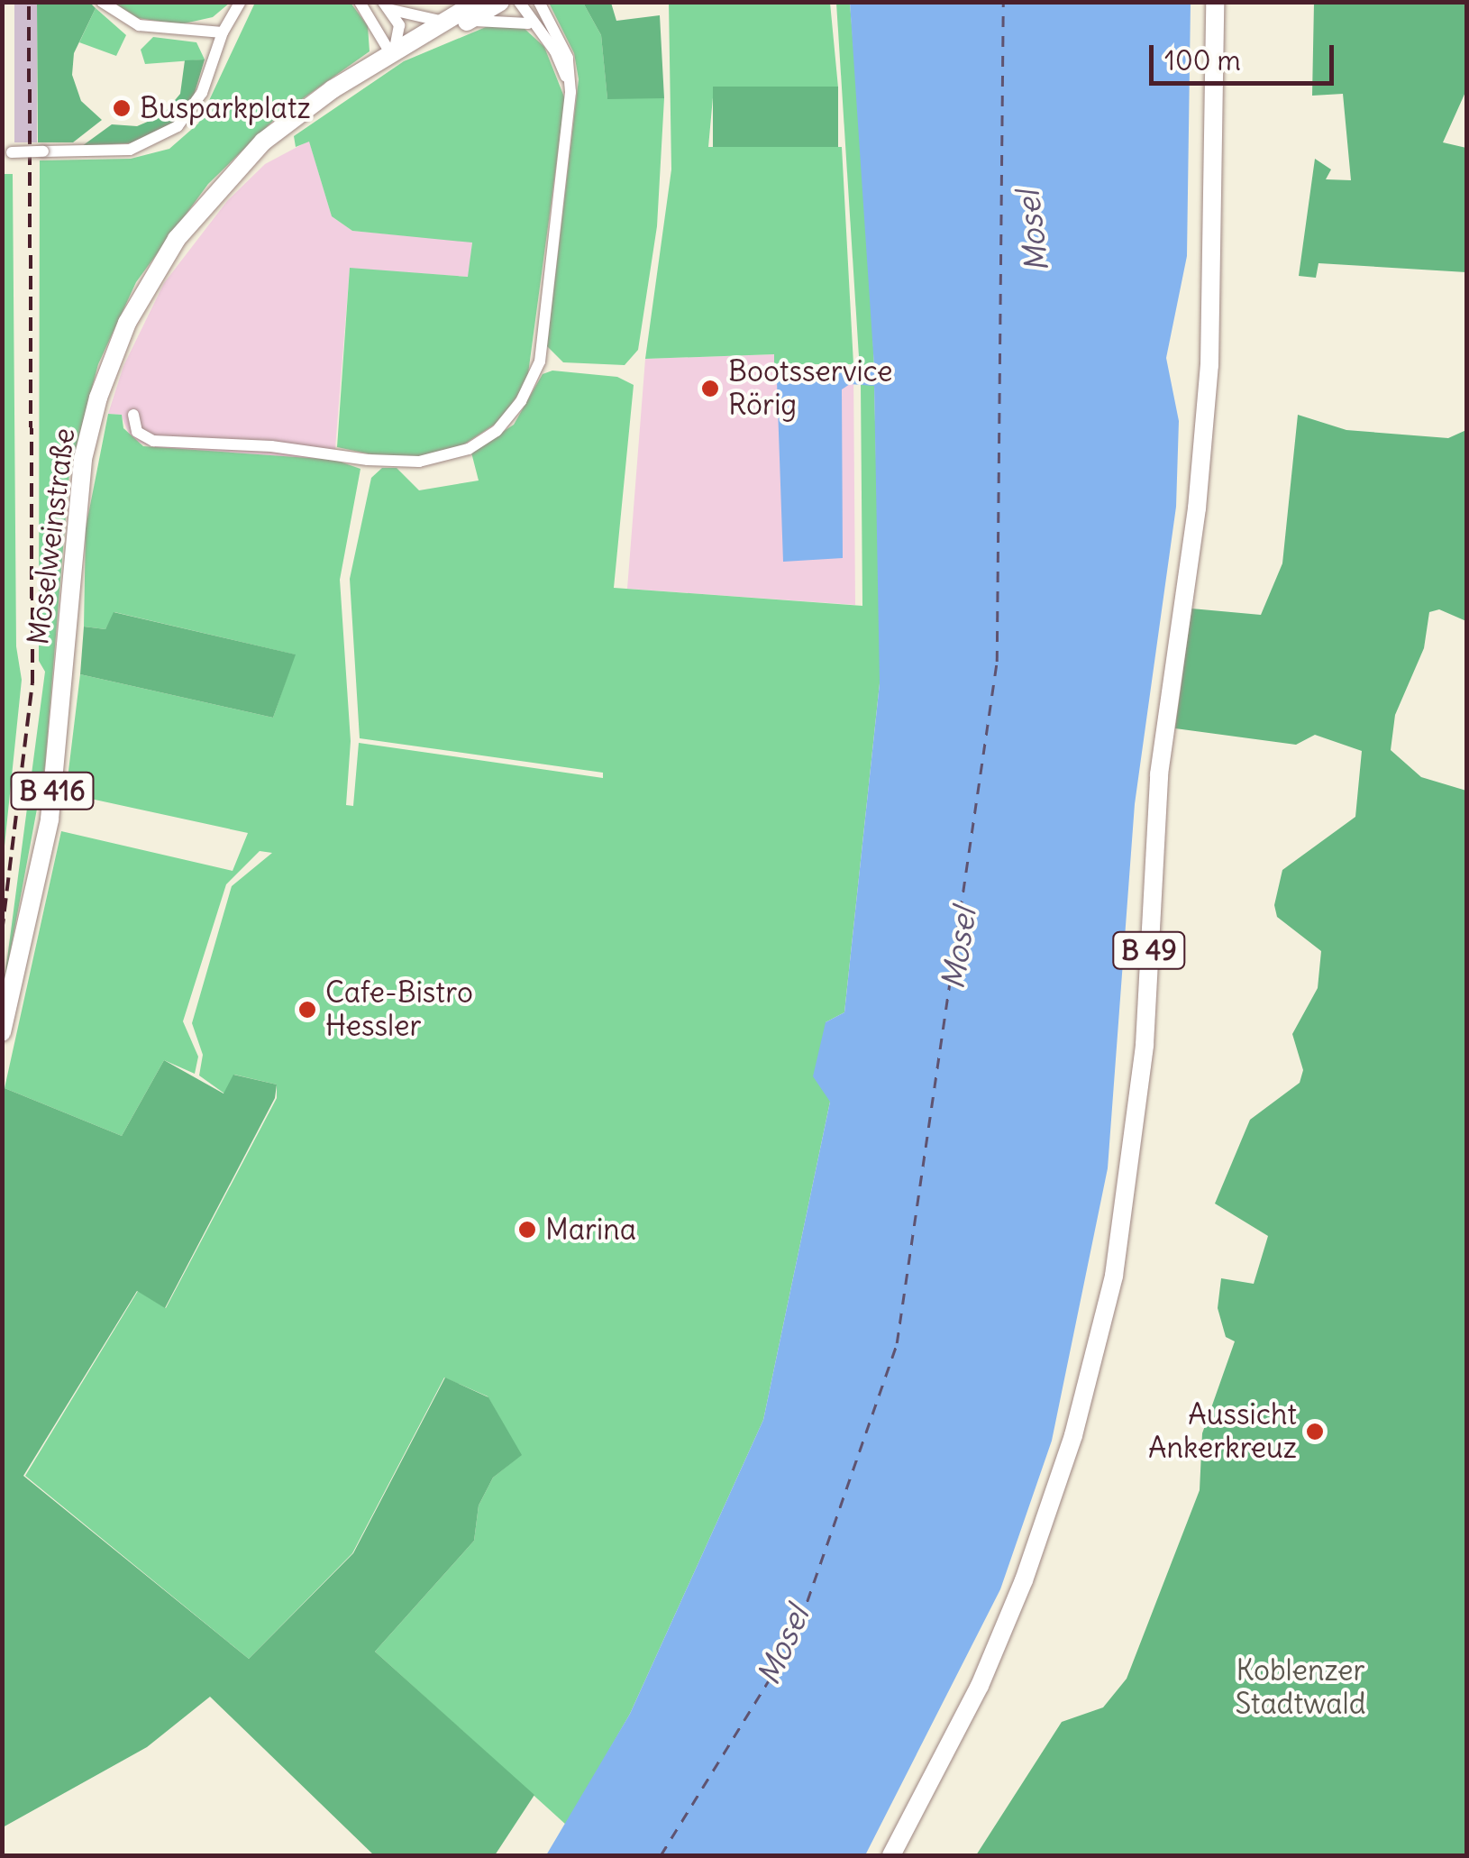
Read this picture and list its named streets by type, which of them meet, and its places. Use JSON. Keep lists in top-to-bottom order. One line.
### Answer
{"streets":{"main road":["Moselweinstraße","B 416","B 49"]},"water":["Mosel"],"parks":["Koblenzer Stadtwald"],"places":["Busparkplatz","Bootsservice Rörig","Cafe-Bistro Hessler","Marina","Aussicht Ankerkreuz"],"scale_bar":"100 m"}
